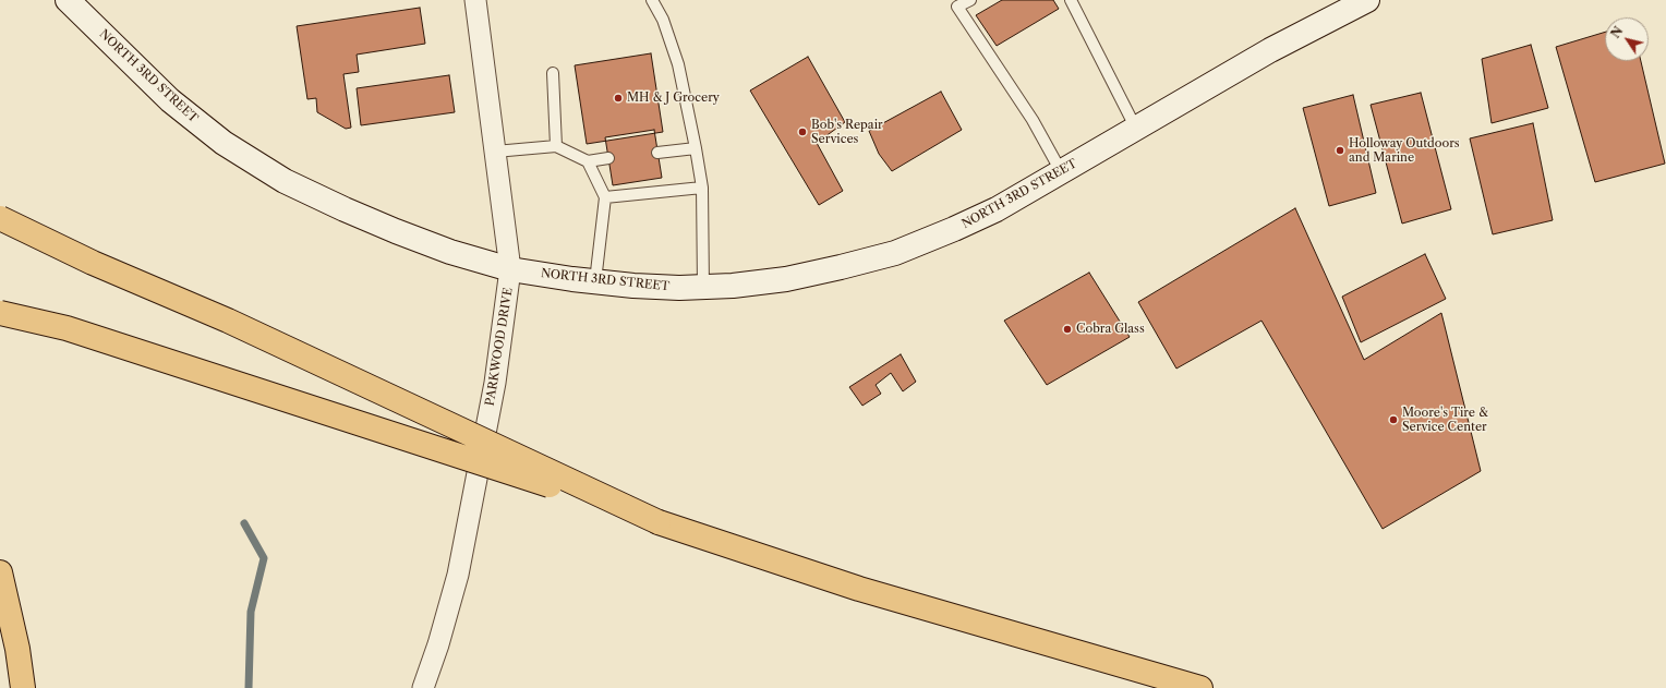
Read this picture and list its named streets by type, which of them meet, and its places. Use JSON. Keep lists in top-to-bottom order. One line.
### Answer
{"streets":{"main road":["NORTH 3RD STREET"],"street":["PARKWOOD DRIVE"]},"crossings":[["NORTH 3RD STREET","PARKWOOD DRIVE"]],"places":["MH & J Grocery","Bob's Repair Services","Holloway Outdoors and Marine","Cobra Glass","Moore's Tire & Service Center"],"north":"top left"}
